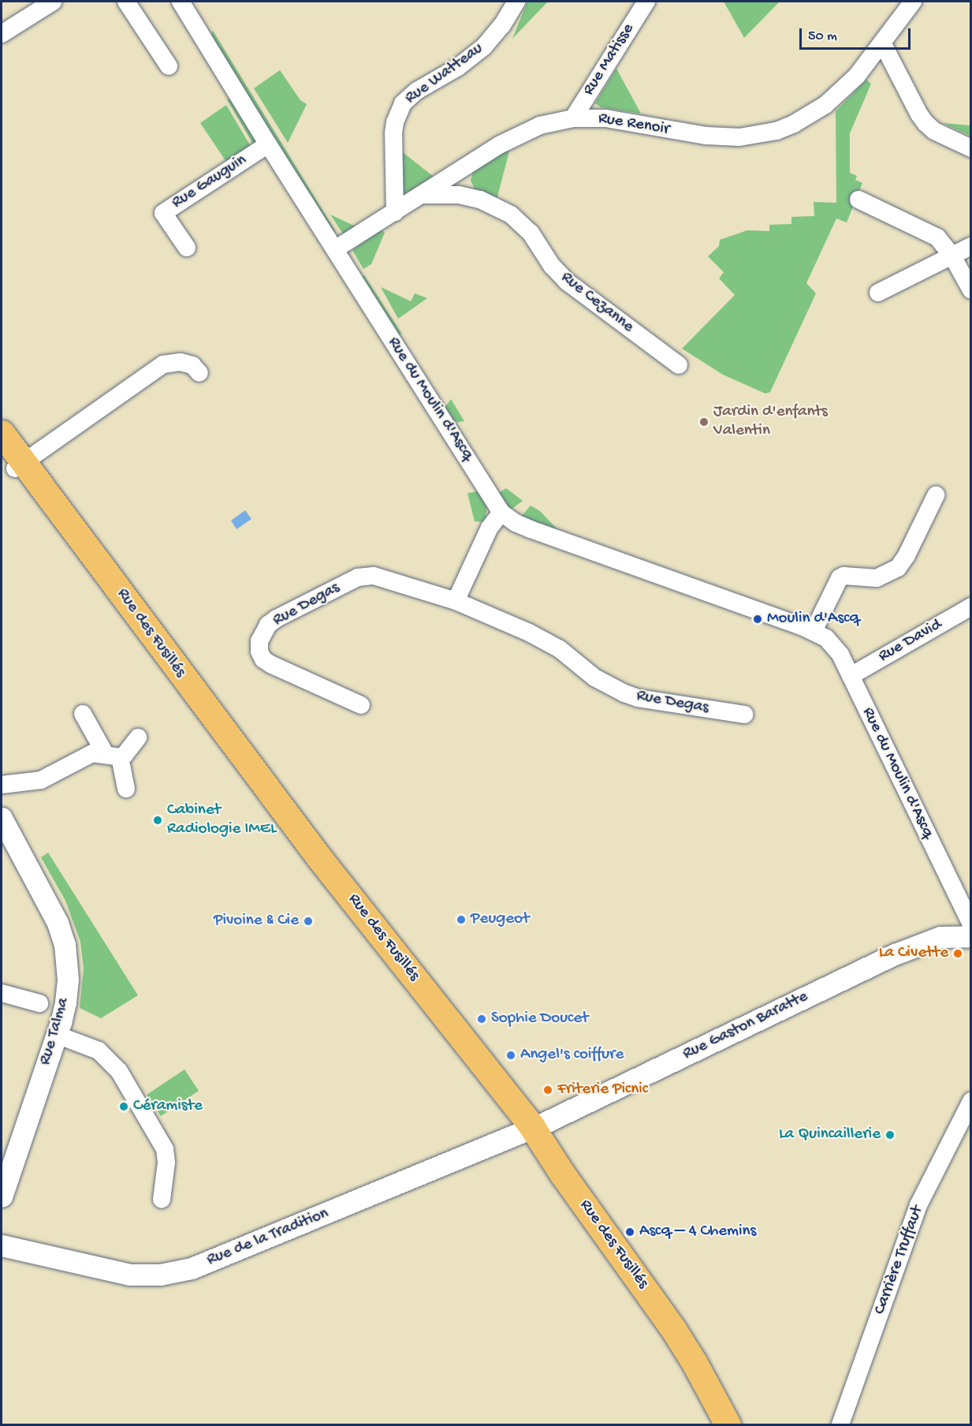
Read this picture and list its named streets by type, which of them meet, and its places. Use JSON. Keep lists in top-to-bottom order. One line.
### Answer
{"streets":{"main road":["Rue des Fusillés"],"street":["Rue Matisse","Rue Watteau","Rue Renoir","Rue Gauguin","Rue Cezanne","Rue du Moulin d'Ascq","Rue Degas","Rue David","Rue Gaston Baratte","Rue Talma","Rue de la Tradition","Carrière Truffaut"]},"crossings":[["Rue Matisse","Rue Renoir"],["Rue Watteau","Rue Renoir"],["Rue Renoir","Rue Cezanne"],["Rue Renoir","Rue du Moulin d'Ascq"],["Rue Gauguin","Rue du Moulin d'Ascq"],["Rue du Moulin d'Ascq","Rue David"],["Rue des Fusillés","Rue Gaston Baratte"],["Rue des Fusillés","Rue de la Tradition"],["Rue Gaston Baratte","Rue de la Tradition"]],"places":["Jardin d'enfants Valentin","Moulin d'Ascq","Cabinet Radiologie IMEL","Peugeot","Pivoine & Cie","La Civette","Sophie Doucet","Angel's coiffure","Friterie Picnic","Céramiste","La Quincaillerie","Ascq – 4 Chemins"],"scale_bar":"50 m"}
